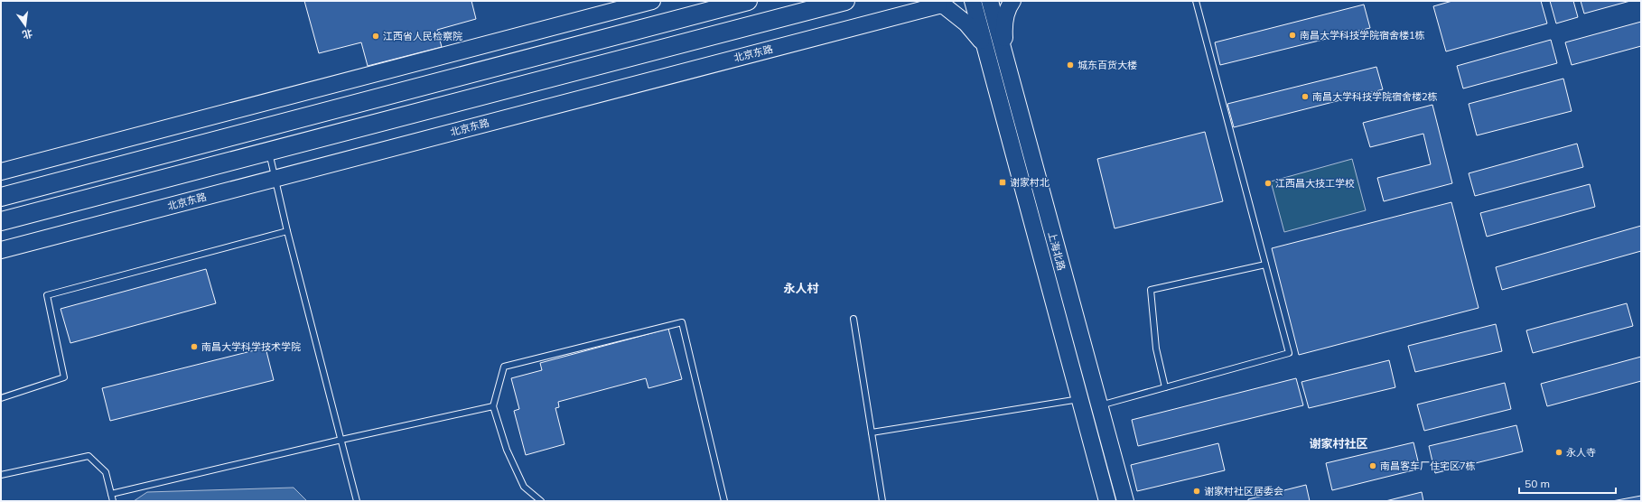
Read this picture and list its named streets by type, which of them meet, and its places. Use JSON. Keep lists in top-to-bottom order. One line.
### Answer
{"streets":{"main road":["北京东路","上海北路"]},"districts":["永人村","谢家村社区"],"places":{"other":["南昌大学科技学院宿舍楼1栋","江西省人民检察院","城东百货大楼","南昌大学科技学院宿舍楼2栋","江西昌大技工学校","南昌大学科学技术学院","永人寺","南昌客车厂住宅区7栋","谢家村社区居委会"],"transit":["谢家村北"]},"scale_bar":"50 m","north":"bottom"}
